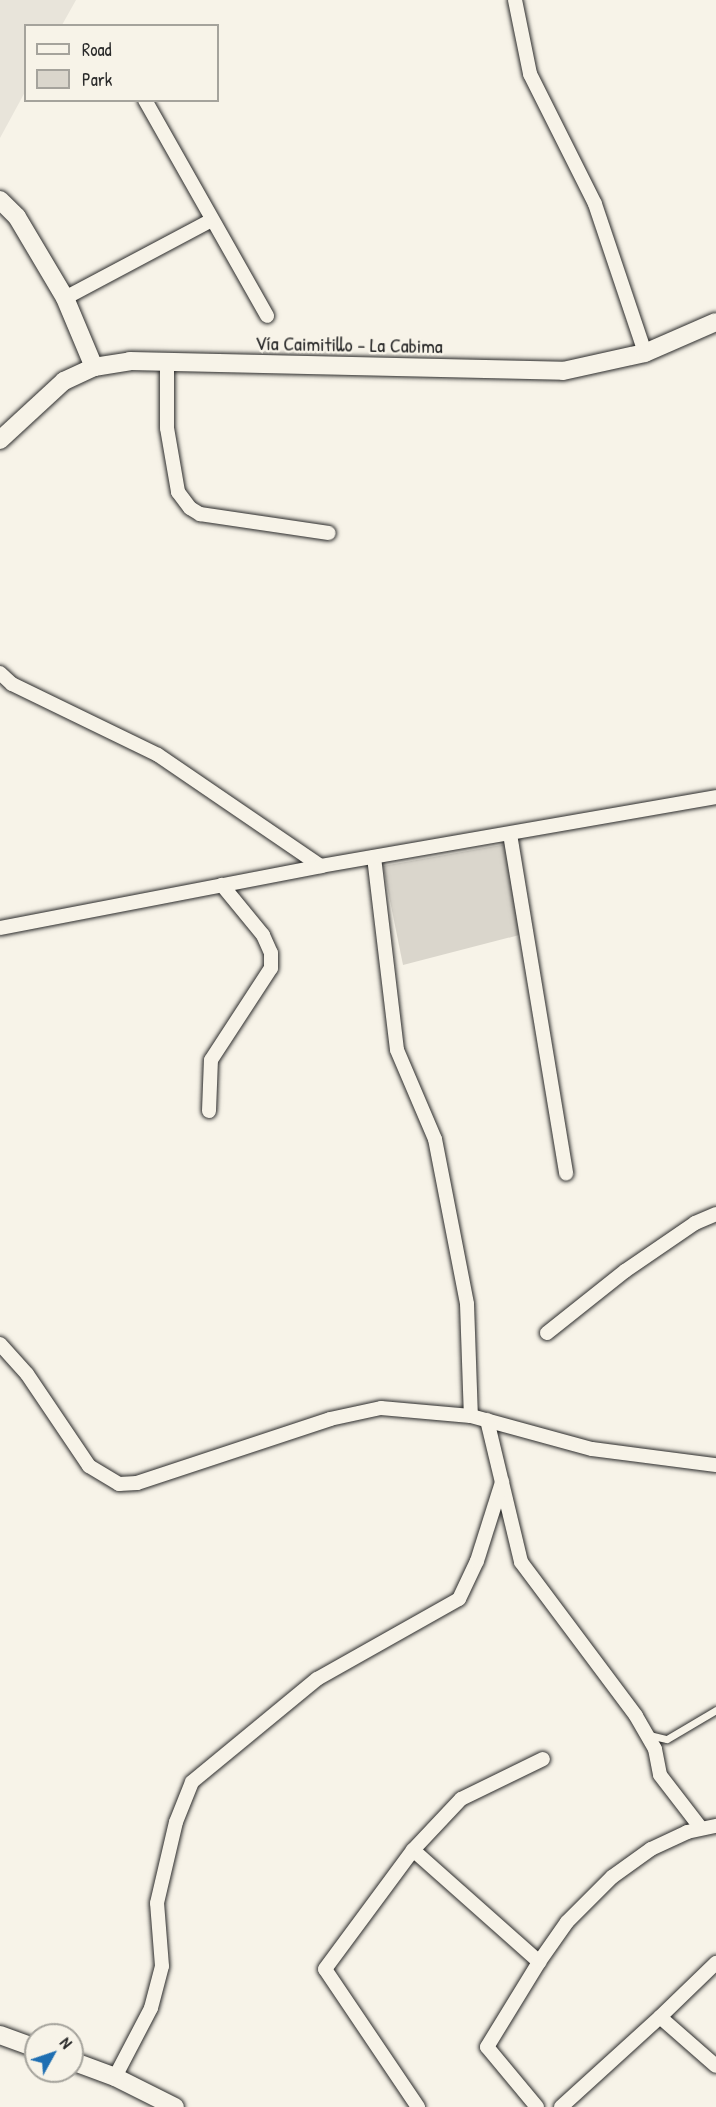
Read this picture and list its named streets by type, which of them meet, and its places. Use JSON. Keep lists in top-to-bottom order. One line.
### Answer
{"streets":{"street":["Vía Caimitillo - La Cabima"]},"legend":["Road","Park"],"north":"top right"}
